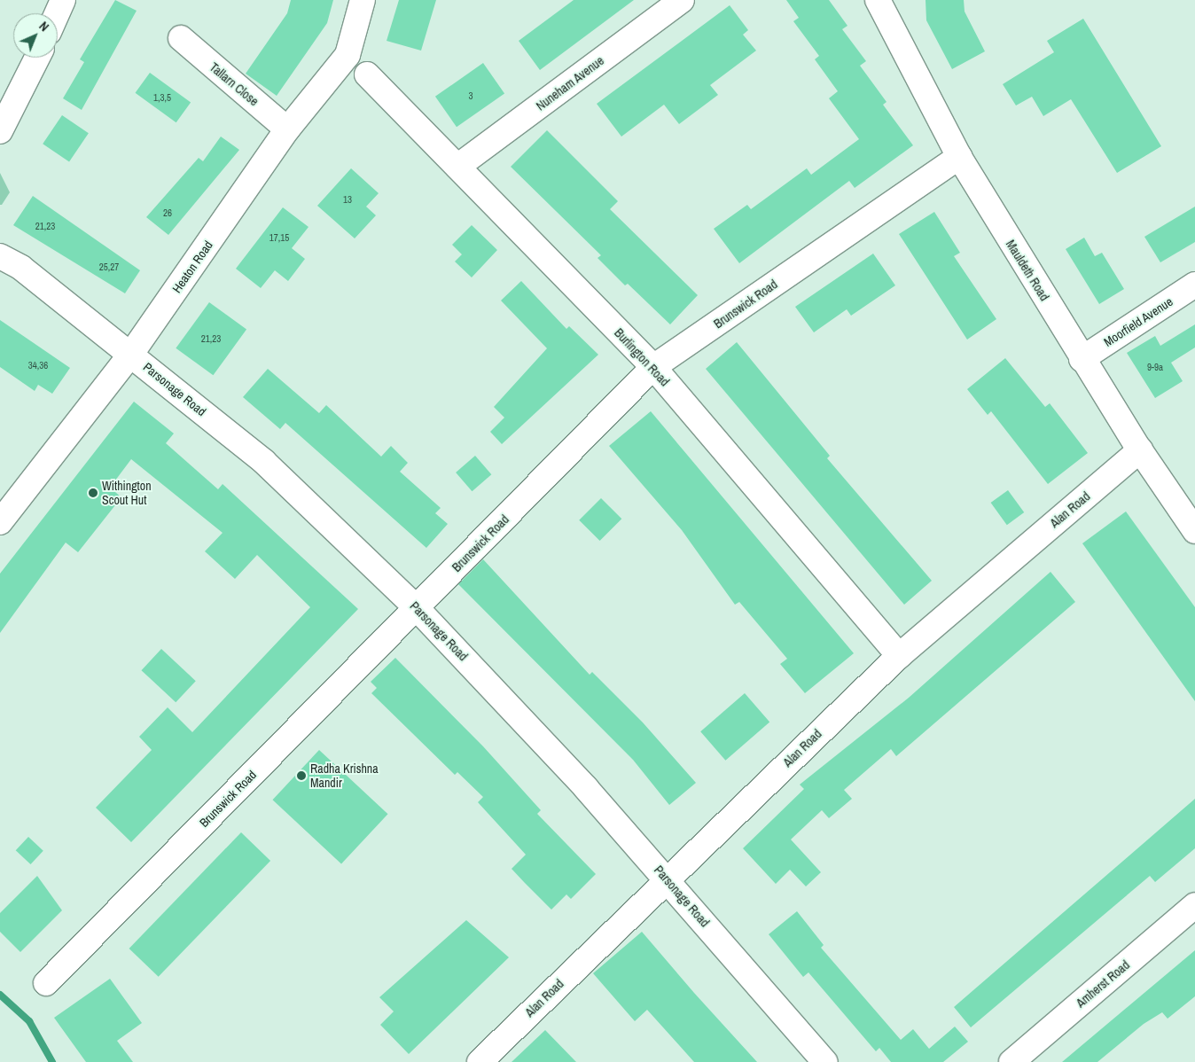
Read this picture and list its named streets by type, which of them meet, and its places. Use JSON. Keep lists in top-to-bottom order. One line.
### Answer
{"streets":{"street":["Nuneham Avenue","Tallarn Close","Heaton Road","Mauldeth Road","Brunswick Road","Moorfield Avenue","Burlington Road","Parsonage Road","Alan Road","Amherst Road"]},"crossings":[["Nuneham Avenue","Burlington Road"],["Tallarn Close","Heaton Road"],["Heaton Road","Parsonage Road"],["Mauldeth Road","Brunswick Road"],["Mauldeth Road","Moorfield Avenue"],["Mauldeth Road","Alan Road"],["Brunswick Road","Burlington Road"],["Brunswick Road","Parsonage Road"],["Burlington Road","Alan Road"],["Parsonage Road","Alan Road"]],"places":["Withington Scout Hut","Radha Krishna Mandir"],"house_numbers":["3","1,3,5","13","26","21,23","17,15","25,27","21,23","34,36","9-9a"],"north":"top right"}
